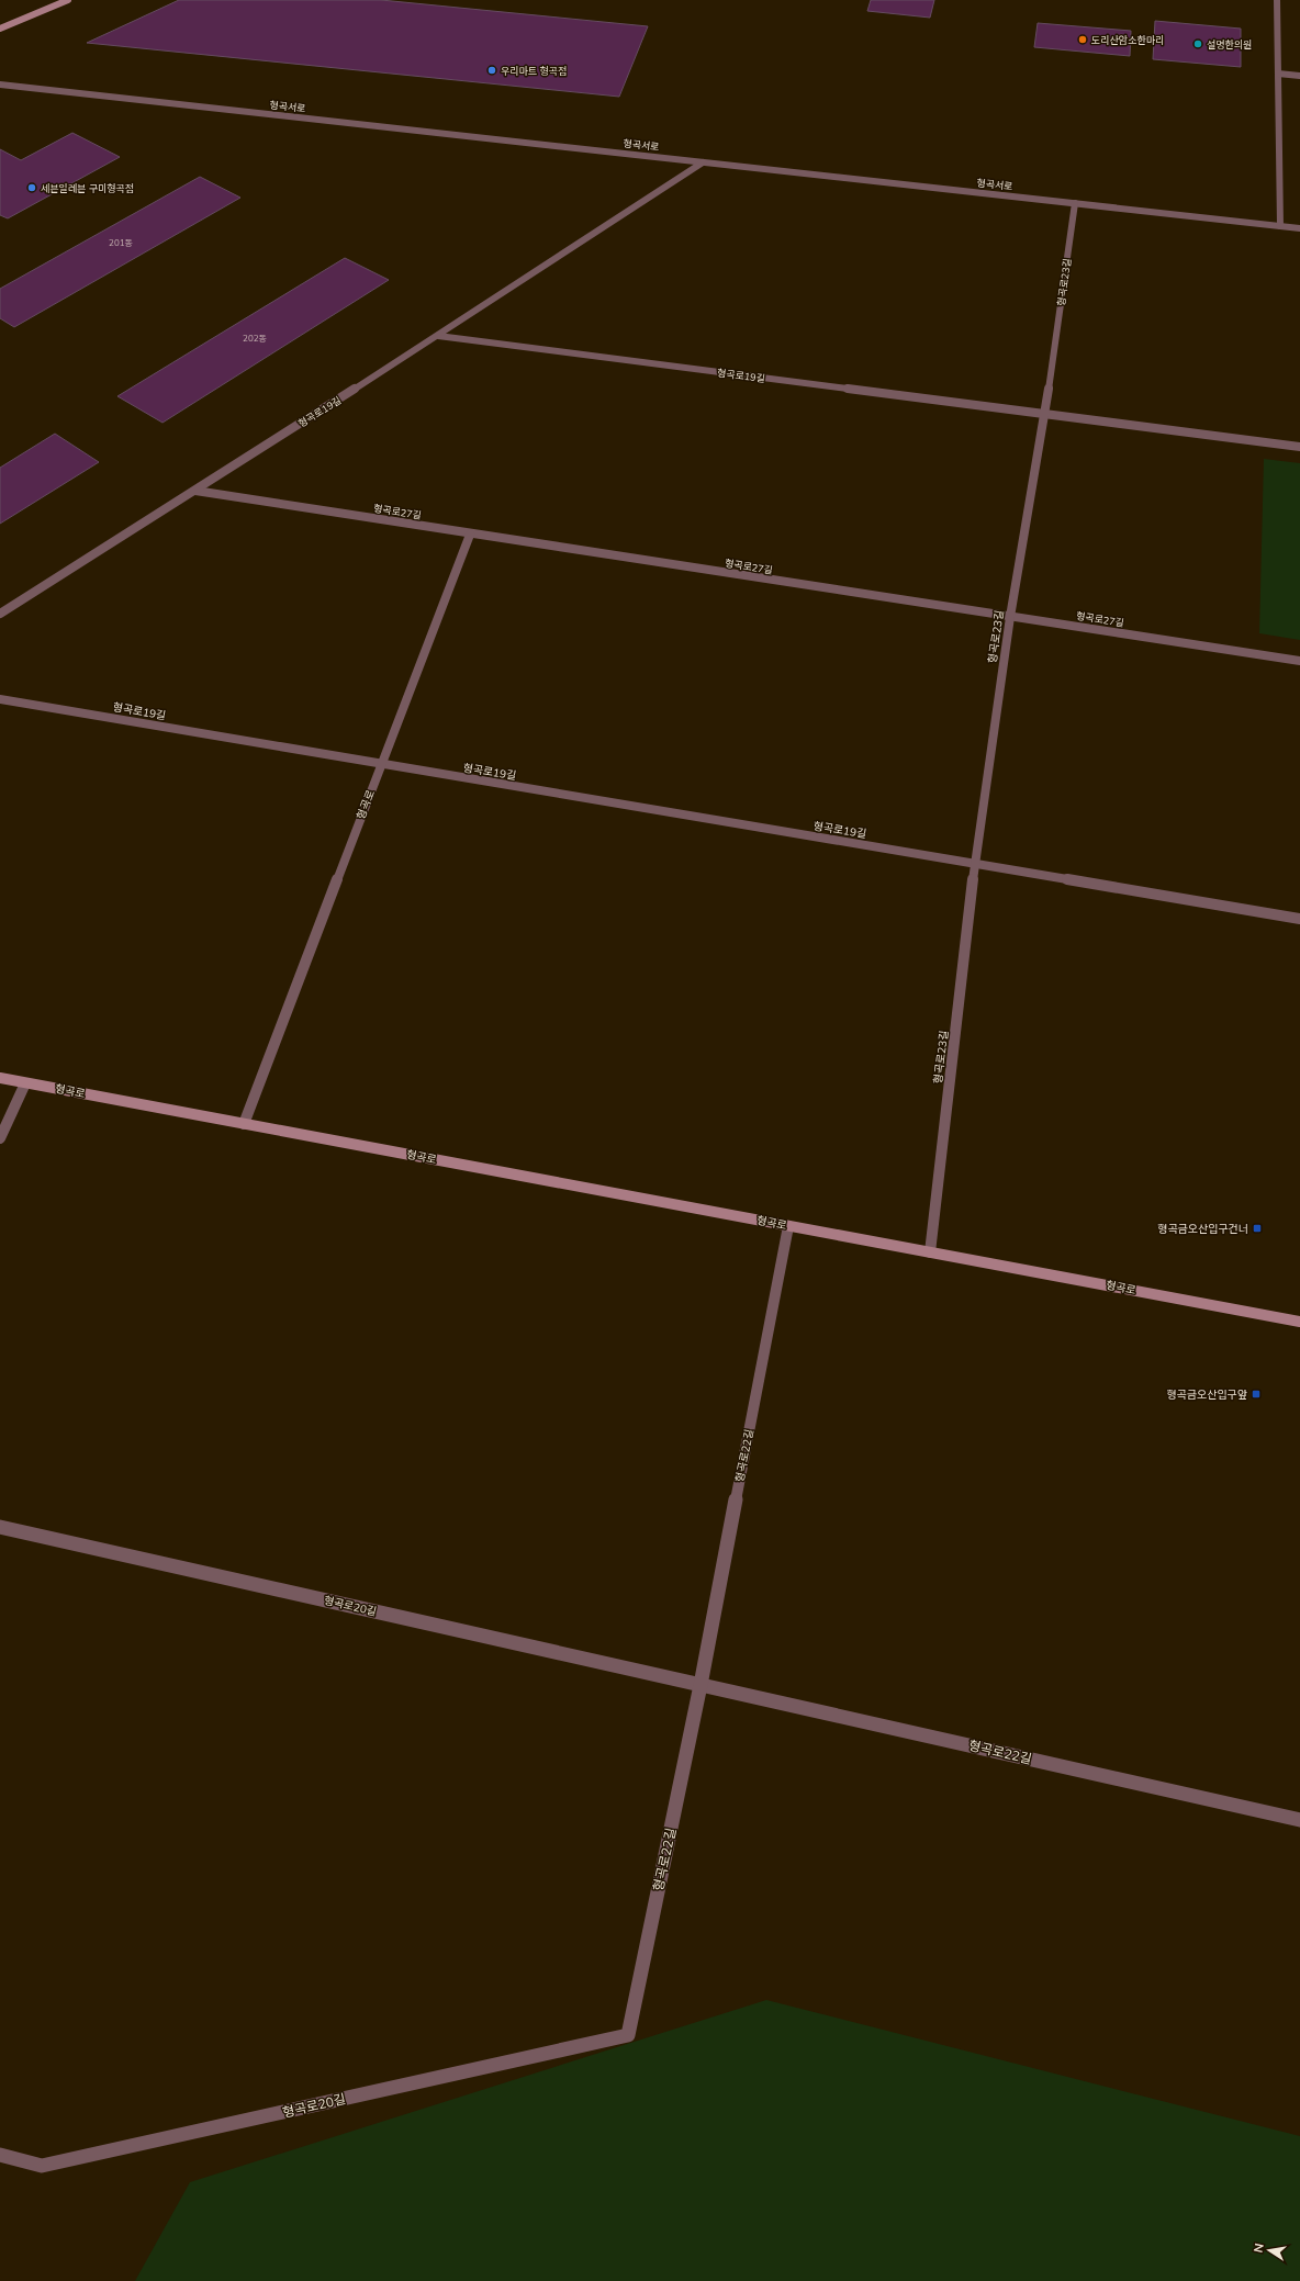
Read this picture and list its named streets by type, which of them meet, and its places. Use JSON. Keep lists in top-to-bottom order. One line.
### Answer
{"streets":{"street":["형곡서로","형곡로23길","형곡로19길","형곡로27길","형곡로","형곡로22길","형곡로20길"]},"crossings":[["형곡서로","형곡로23길"],["형곡서로","형곡로19길"],["형곡로23길","형곡로19길"],["형곡로23길","형곡로27길"],["형곡로23길","형곡로"],["형곡로19길","형곡로27길"],["형곡로19길","형곡로"],["형곡로27길","형곡로"],["형곡로","형곡로22길"],["형곡로22길","형곡로20길"]],"places":{"other":["도리산암소한마리","설명한의원","우리마트 형곡점","세븐일레븐 구미형곡점"],"transit":["형곡금오산입구건너","형곡금오산입구앞"]},"house_numbers":["201동","202동"],"north":"left"}
